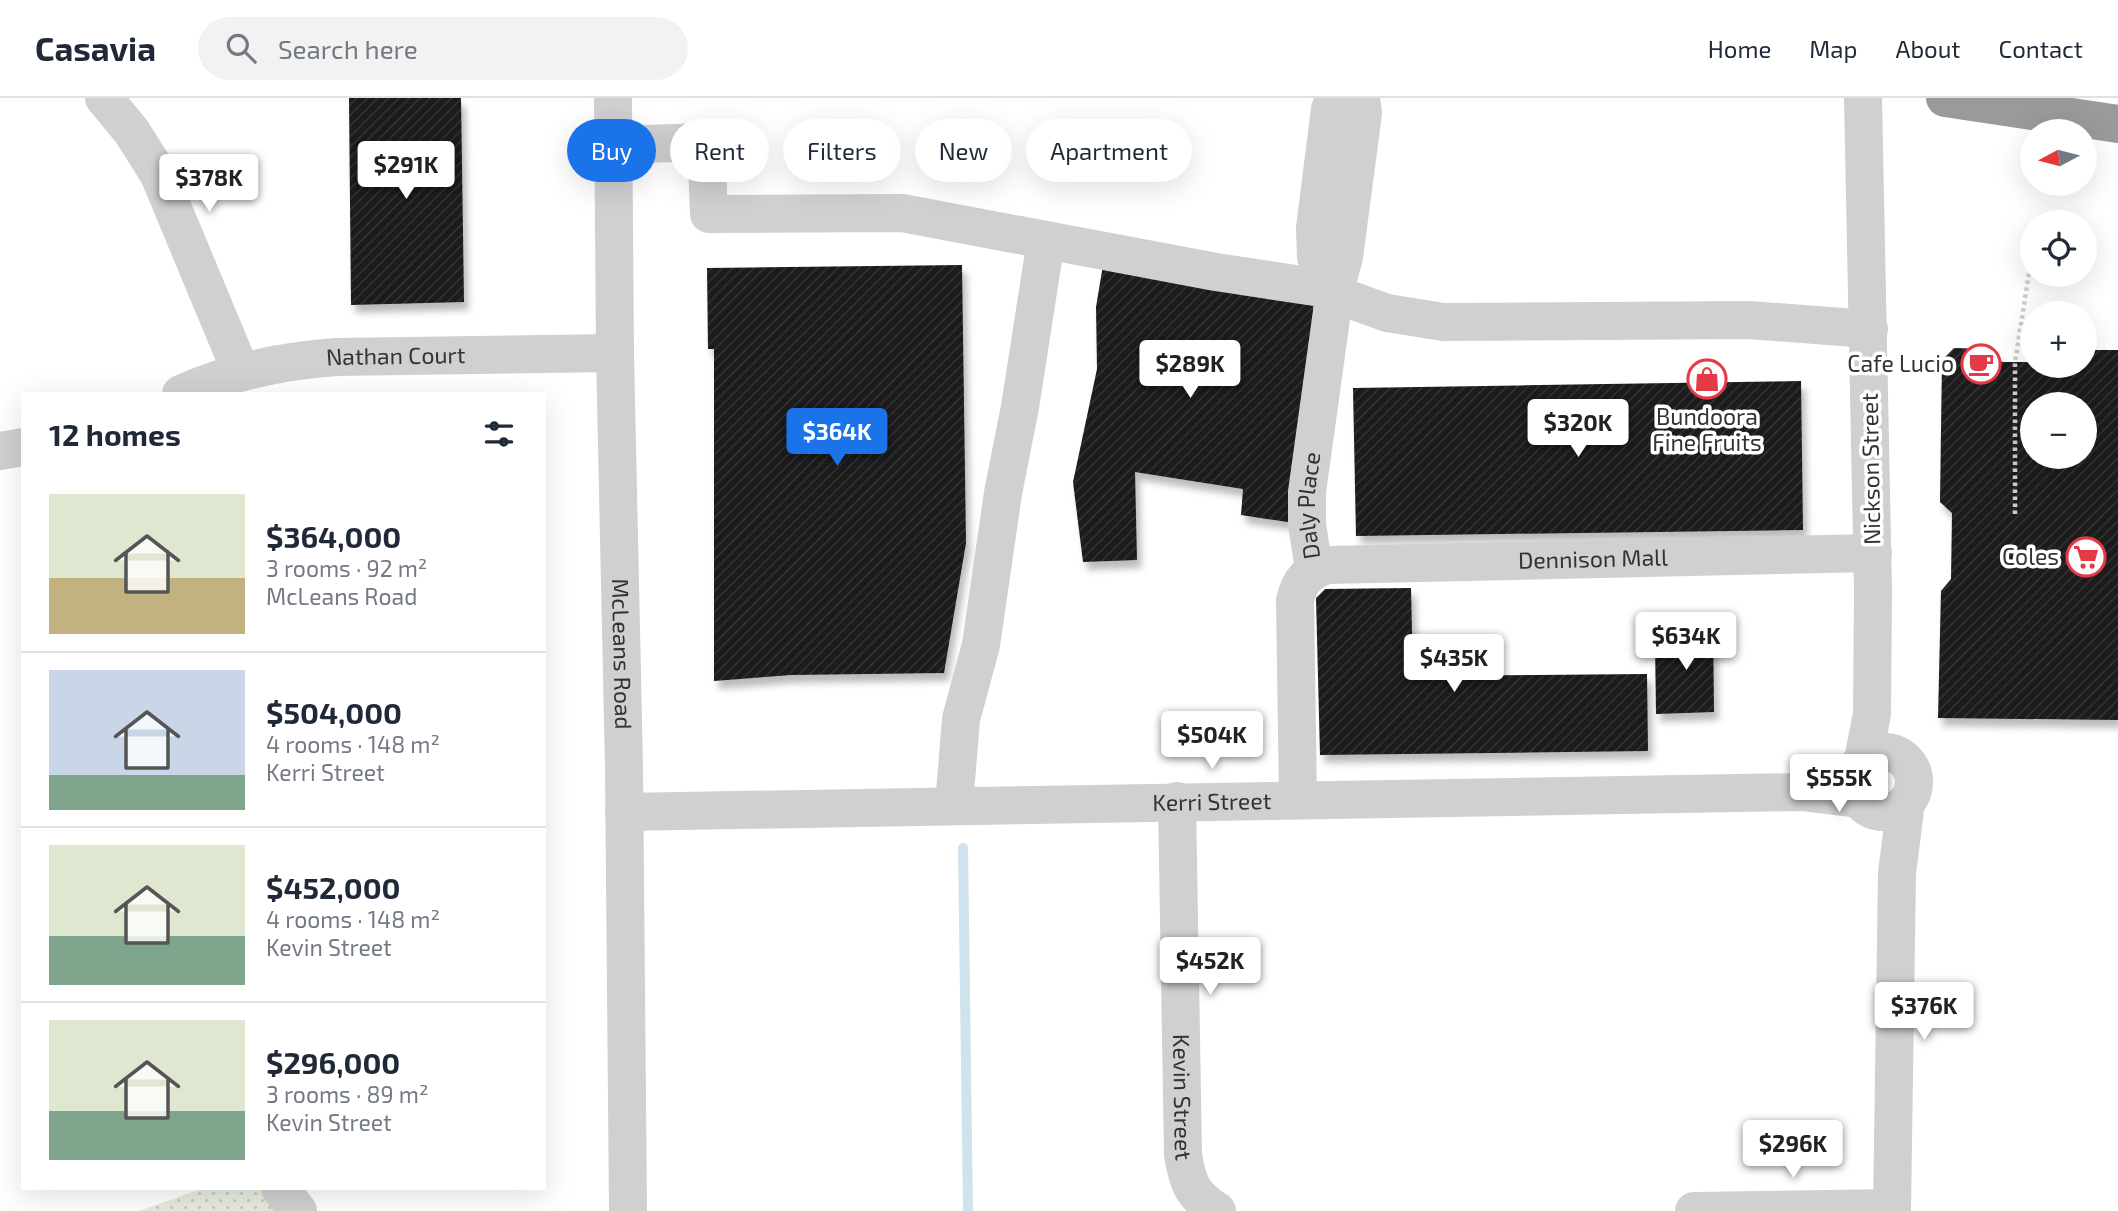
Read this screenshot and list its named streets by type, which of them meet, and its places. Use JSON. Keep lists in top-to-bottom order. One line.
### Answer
{"streets":{"street":["Nathan Court","Nickson Street","Daly Place","Dennison Mall","McLeans Road","Kerri Street","Kevin Street"]},"crossings":[["Nathan Court","McLeans Road"],["Nickson Street","Dennison Mall"],["Nickson Street","Kerri Street"],["Daly Place","Dennison Mall"],["Daly Place","Kerri Street"],["McLeans Road","Kerri Street"],["Kerri Street","Kevin Street"]],"places":{"cafe":["Cafe Lucio"],"shop":["Bundoora Fine Fruits"],"supermarket":["Coles"]},"north":"left","page":{"header":"Casavia","search":"Search here","nav":["Home","Map","About","Contact"],"map_buttons":["+","−"],"chip":["Buy","Rent","Filters","New","Apartment"],"price":["$291K","$378K","$289K","$320K","$364K","$634K","$435K","$504K","$555K","$452K","$376K","$296K"],"heading":"12 homes","list":[{"name":"$364,000","note":"3 rooms · 92 m² · McLeans Road"},{"name":"$504,000","note":"4 rooms · 148 m² · Kerri Street"},{"name":"$452,000","note":"4 rooms · 148 m² · Kevin Street"},{"name":"$296,000","note":"3 rooms · 89 m² · Kevin Street"}]}}
